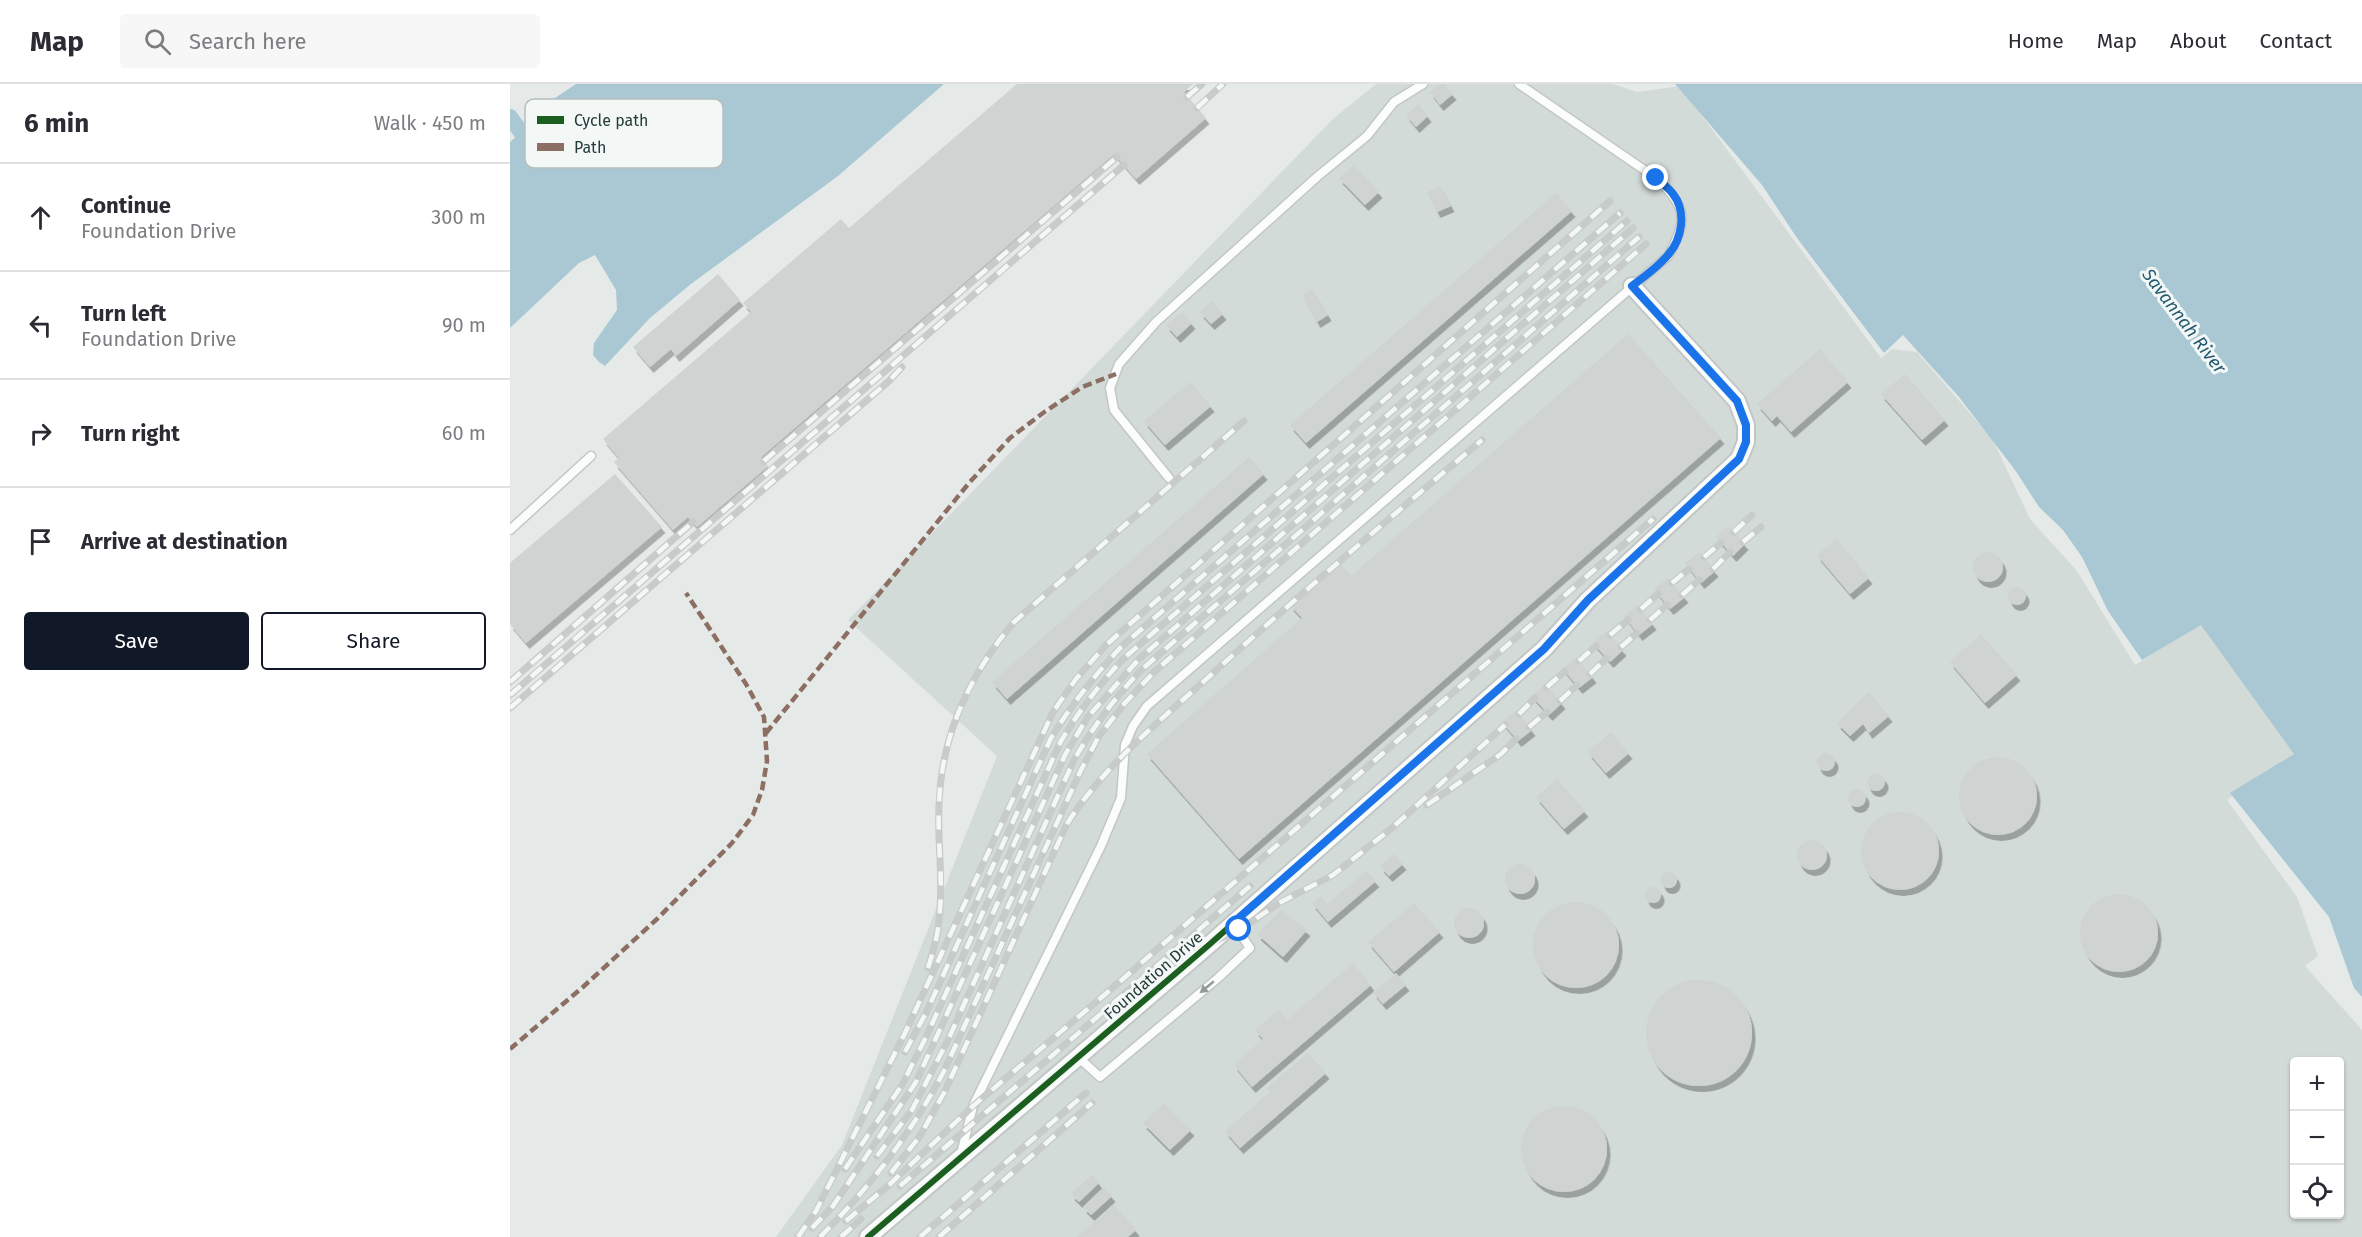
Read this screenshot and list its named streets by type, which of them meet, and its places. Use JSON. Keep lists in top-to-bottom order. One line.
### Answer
{"streets":{"street":["Foundation Drive"]},"water":["Savannah River"],"legend":["Cycle path","Path"],"page":{"header":"Map","search":"Search here","nav":["Home","Map","About","Contact"],"heading":["6 min","Walk · 450 m"],"list":[["Continue","Foundation Drive","300 m"],["Turn left","Foundation Drive","90 m"],["Turn right","60 m"],"Arrive at destination"],"buttons":["Save","Share"],"map_buttons":["+","−"]}}
